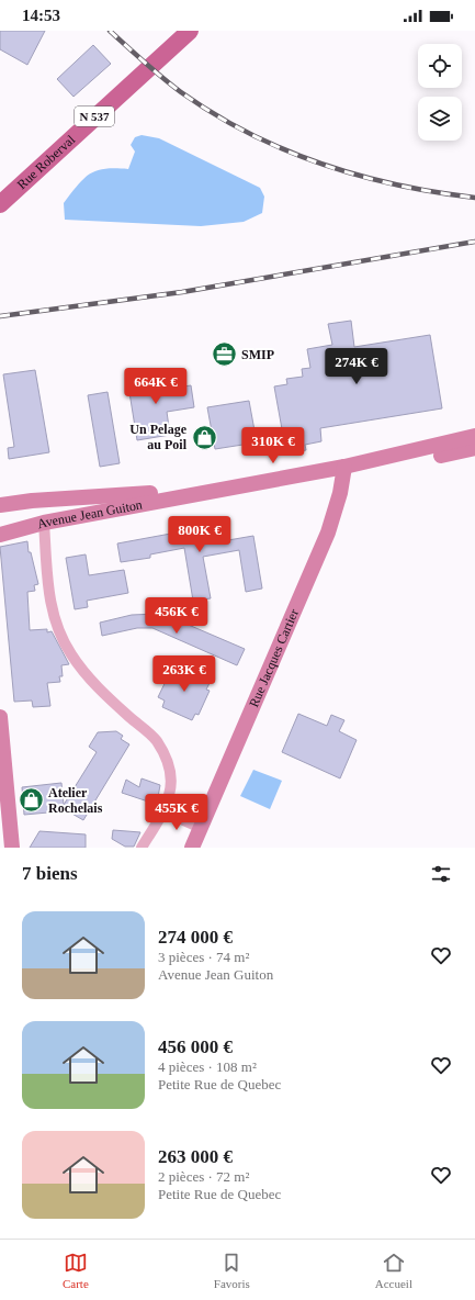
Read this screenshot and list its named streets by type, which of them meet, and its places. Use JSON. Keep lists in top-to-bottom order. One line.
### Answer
{"streets":{"main road":["N 537","Rue Roberval"],"street":["Avenue Jean Guiton","Rue Jacques Cartier"]},"crossings":[["Avenue Jean Guiton","Rue Jacques Cartier"]],"places":{"office":["SMIP"],"shop":["Un Pelage au Poil","Atelier Rochelais"]},"page":{"status":"14:53","price":["274K €","664K €","310K €","800K €","456K €","263K €","455K €"],"heading":"7 biens","list":[{"name":"274 000 €","note":"3 pièces · 74 m² · Avenue Jean Guiton"},{"name":"456 000 €","note":"4 pièces · 108 m² · Petite Rue de Quebec"},{"name":"263 000 €","note":"2 pièces · 72 m² · Petite Rue de Quebec"}],"tabs":["Carte","Favoris","Accueil"]}}
